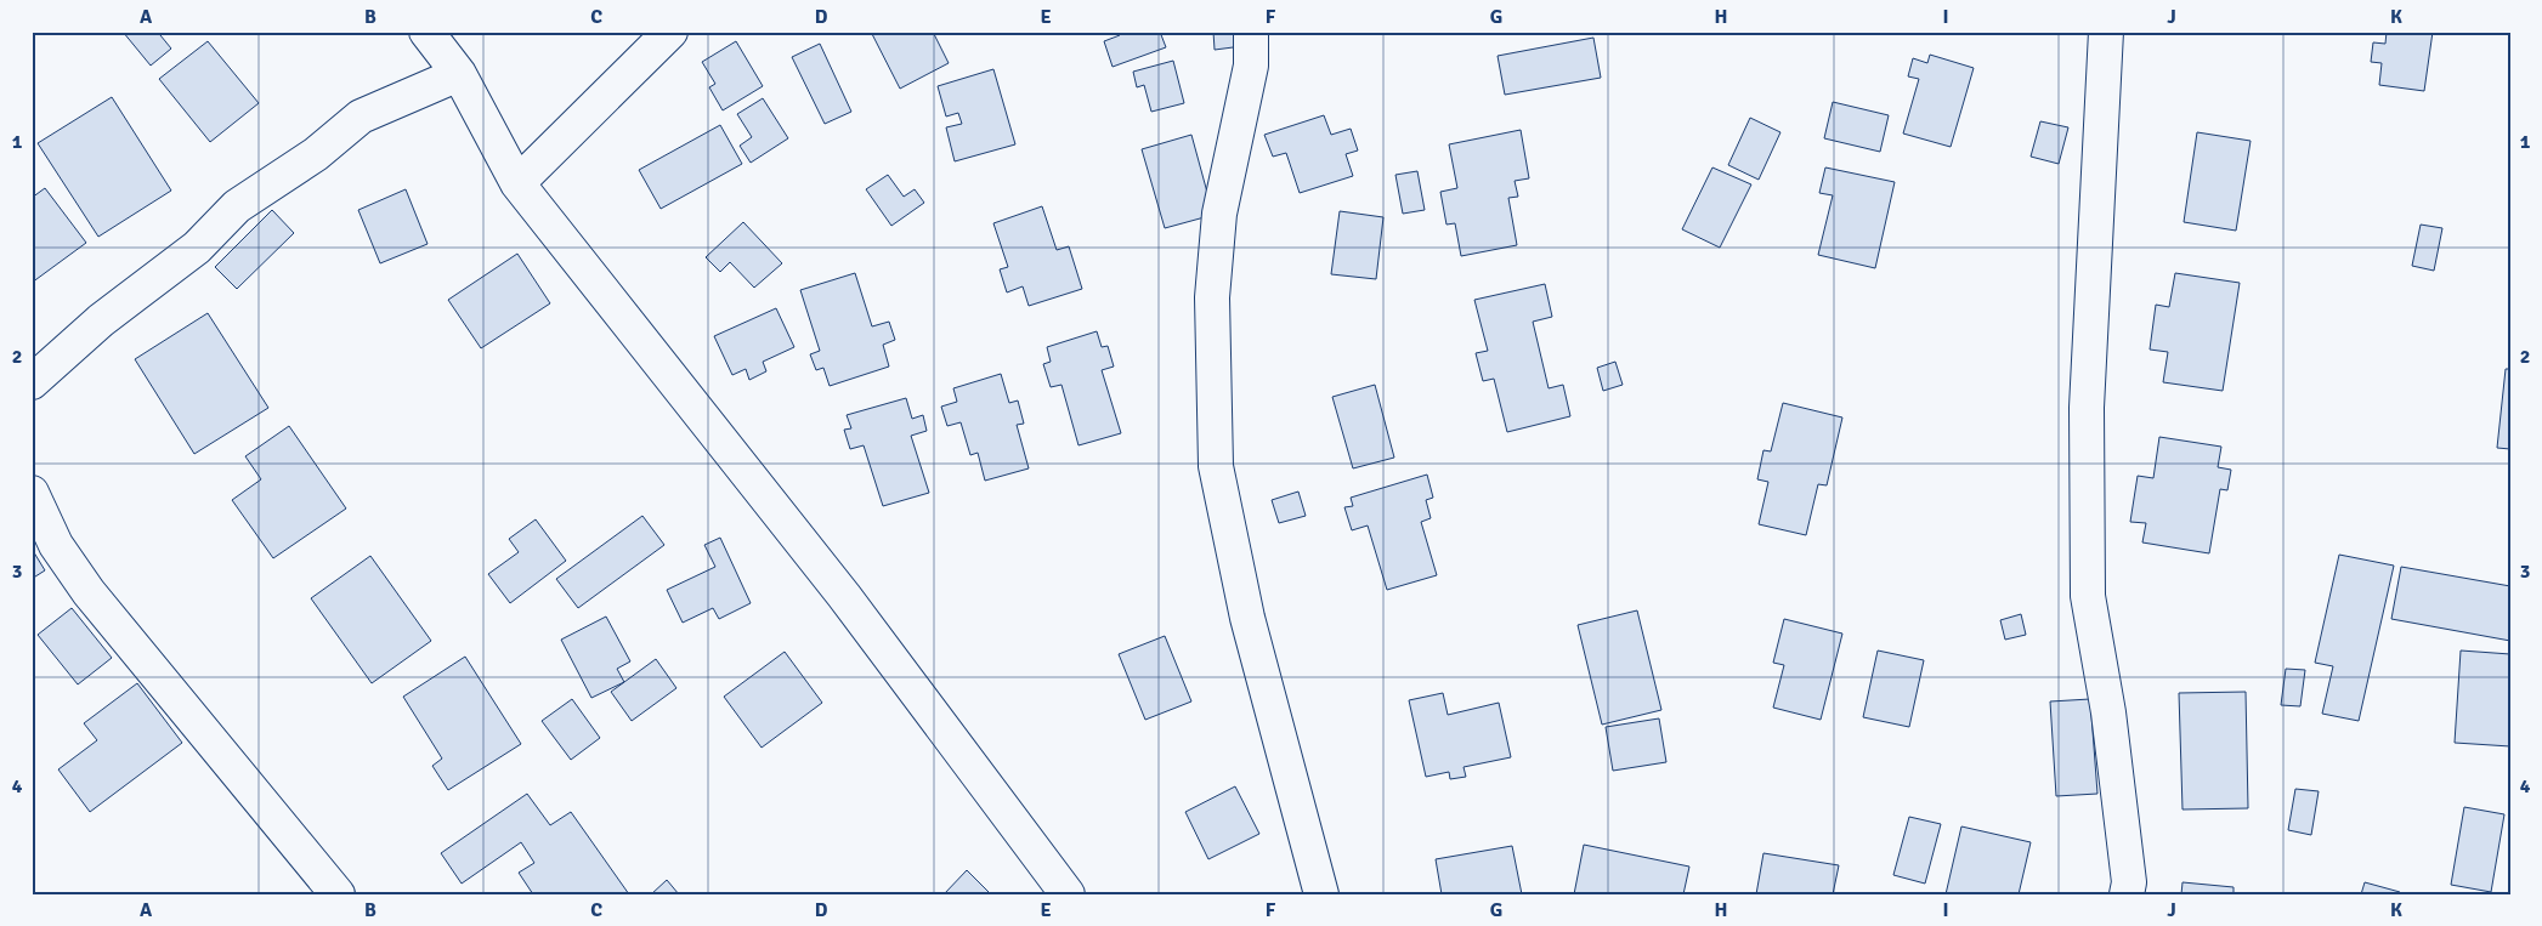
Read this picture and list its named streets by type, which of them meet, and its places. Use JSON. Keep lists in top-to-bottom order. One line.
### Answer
{"grid":{"columns":["A","B","C","D","E","F","G","H","I","J","K"],"rows":["1","2","3","4"]}}
